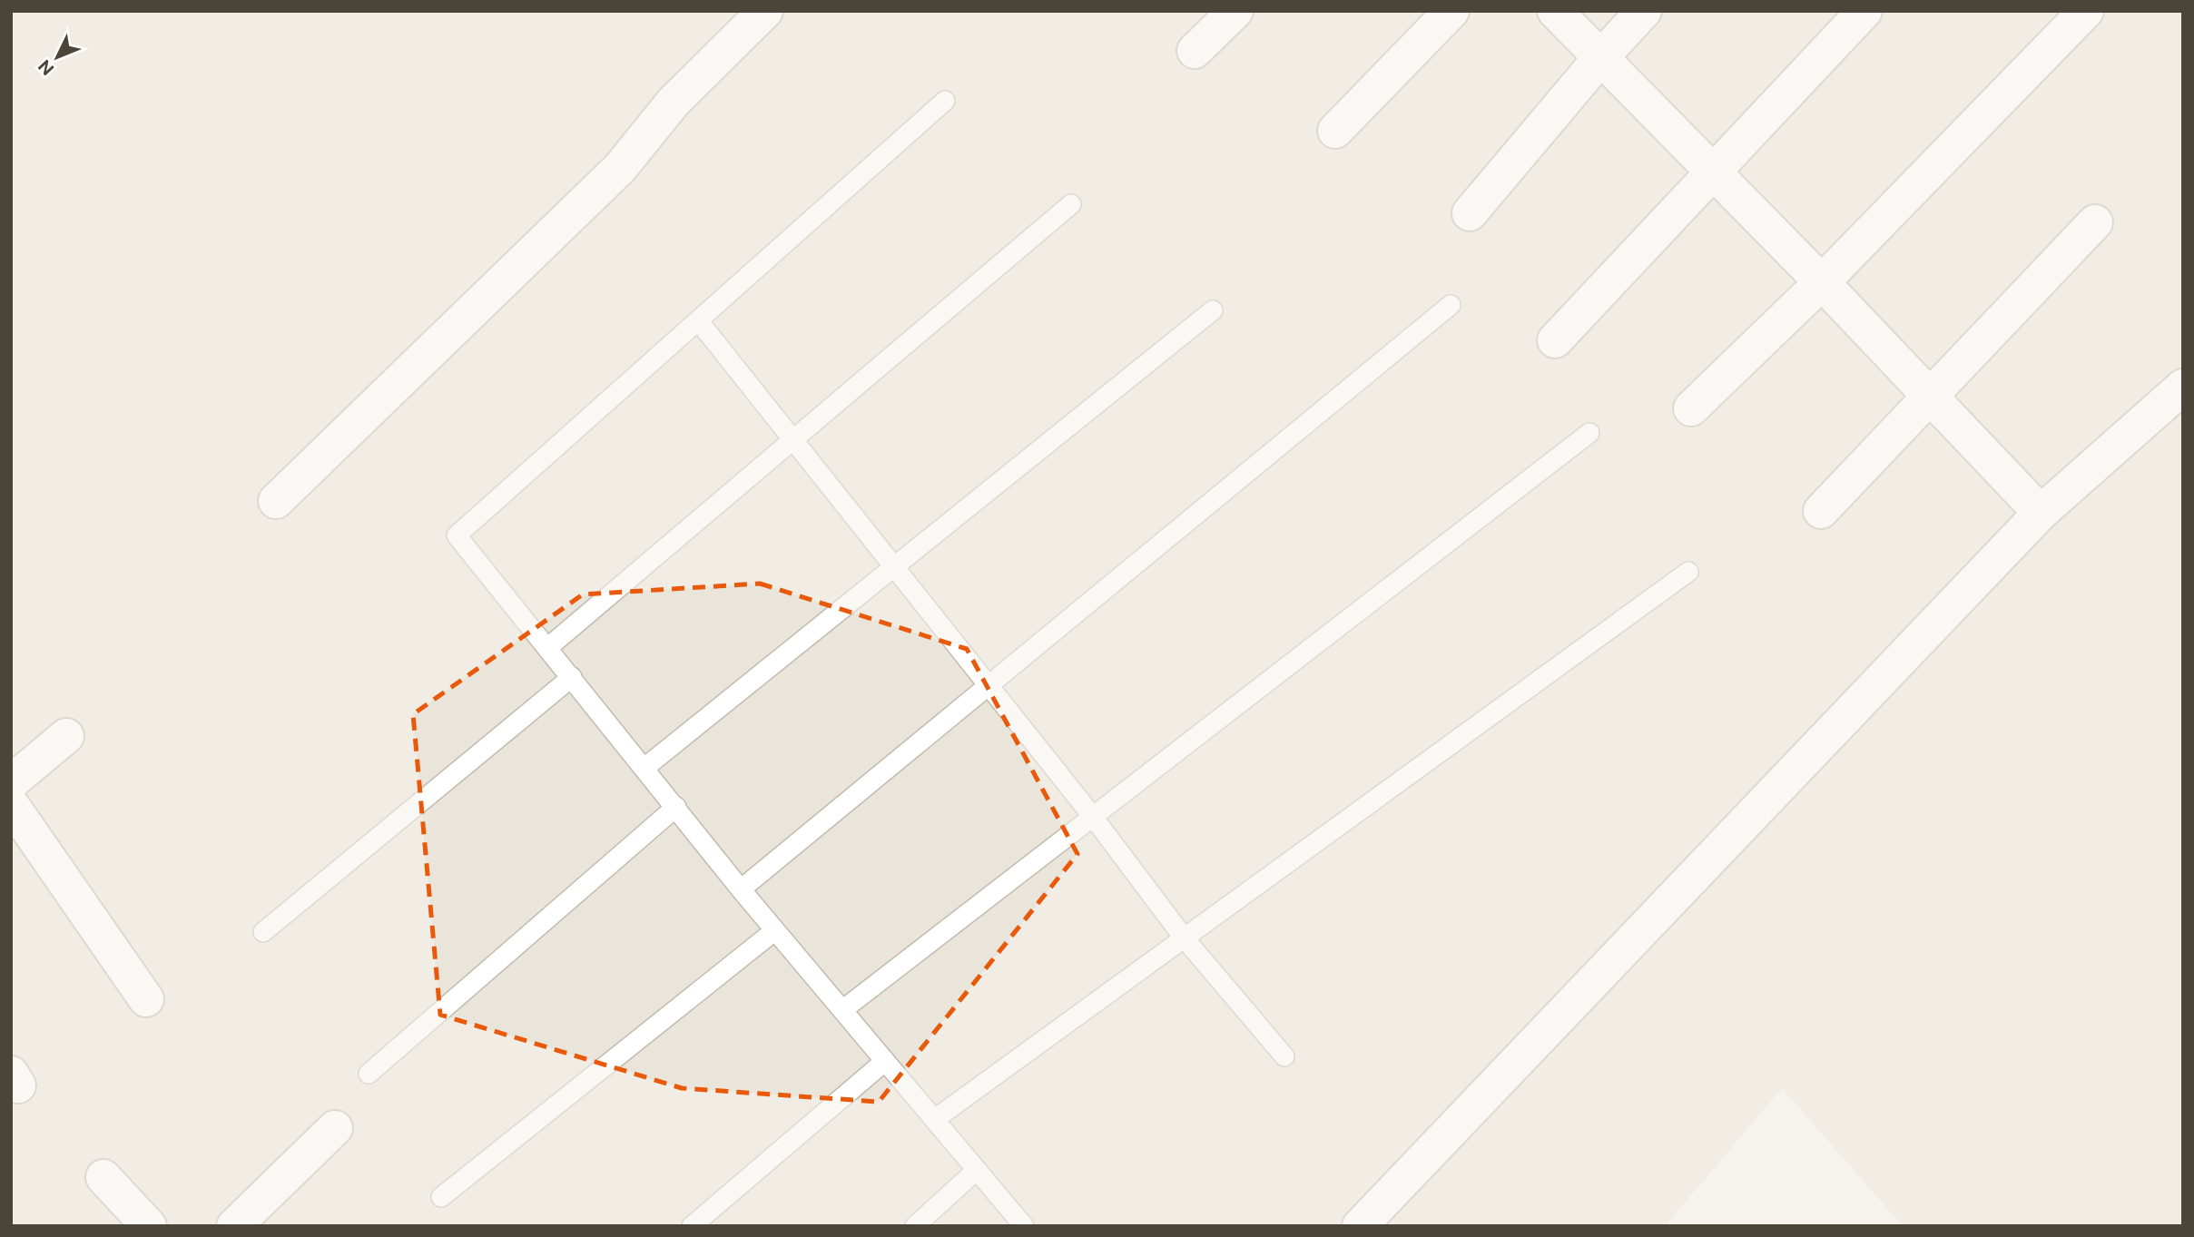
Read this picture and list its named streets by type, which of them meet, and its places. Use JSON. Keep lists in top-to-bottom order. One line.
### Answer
{"north":"bottom left"}
